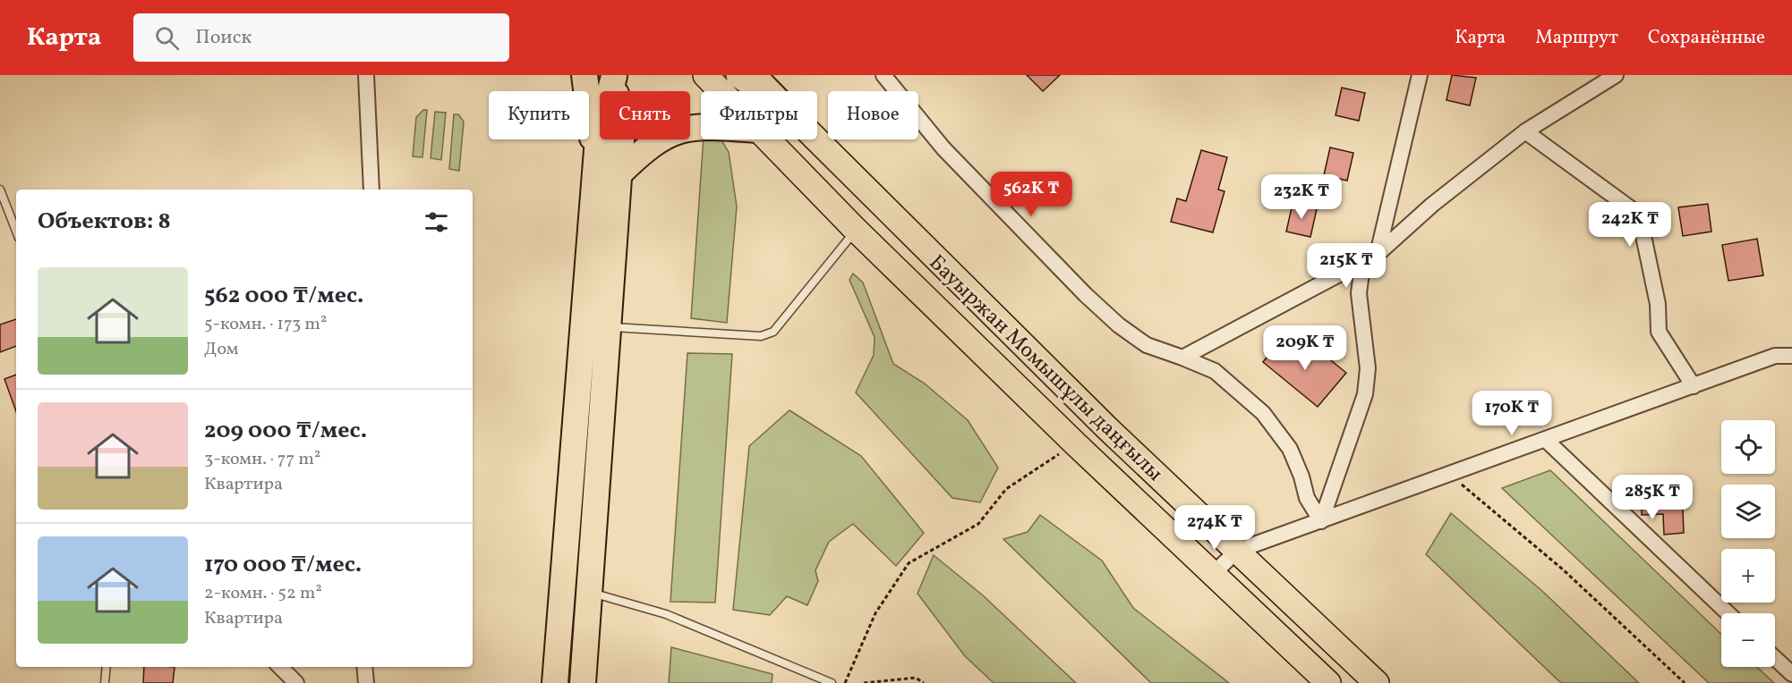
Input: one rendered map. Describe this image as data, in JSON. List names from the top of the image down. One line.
{"streets":{"main road":["Бауыржан Момышұлы даңғылы"]},"page":{"header":"Карта","search":"Поиск","nav":["Карта","Маршрут","Сохранённые"],"chip":["Купить","Снять","Фильтры","Новое"],"price":["562K ₸","232K ₸","242K ₸","215K ₸","209K ₸","170K ₸","285K ₸","274K ₸"],"heading":"Объектов: 8","list":[{"name":"562 000 ₸/мес.","note":"5-комн. · 173 m² · Дом"},{"name":"209 000 ₸/мес.","note":"3-комн. · 77 m² · Квартира"},{"name":"170 000 ₸/мес.","note":"2-комн. · 52 m² · Квартира"}],"map_buttons":["+","−"]}}
